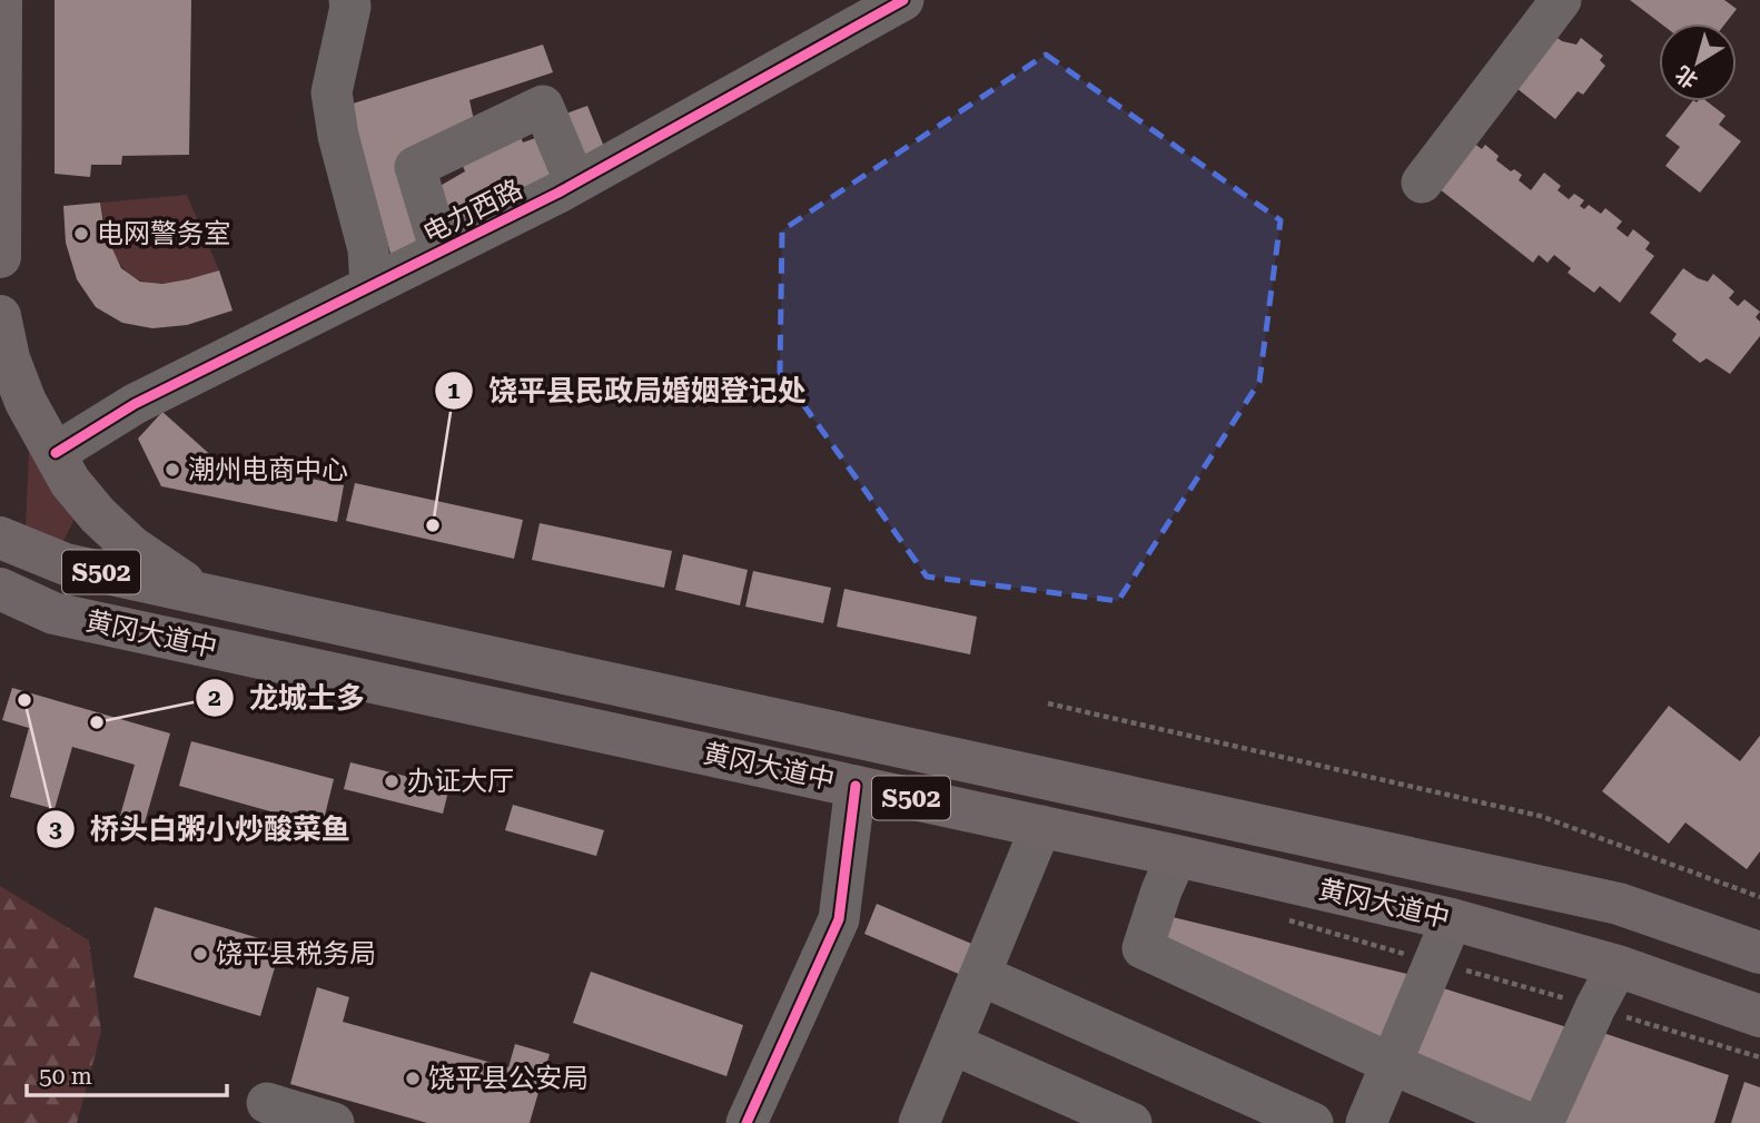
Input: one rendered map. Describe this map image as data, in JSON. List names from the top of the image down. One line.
{"streets":{"main road":["S502","黄冈大道中"],"street":["电力西路"]},"places":["电网警务室","潮州电商中心","饶平县民政局婚姻登记处","桥头白粥小炒酸菜鱼","龙城士多","办证大厅","饶平县税务局","饶平县公安局"],"scale_bar":"50 m","north":"bottom left"}
